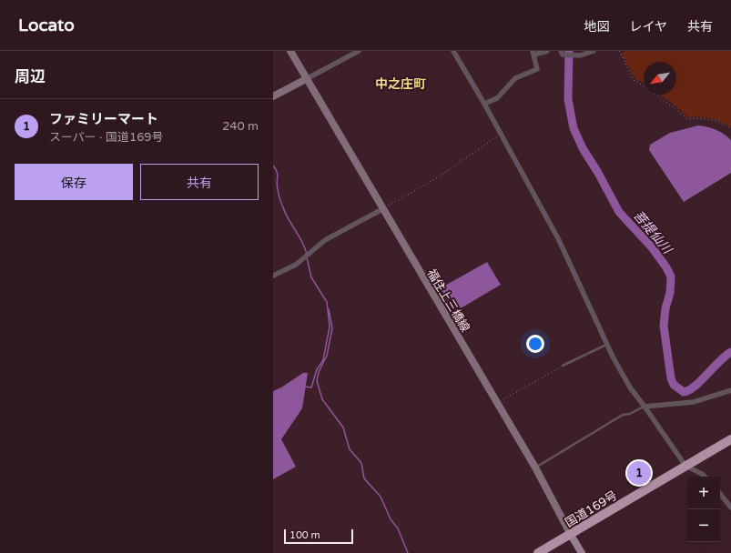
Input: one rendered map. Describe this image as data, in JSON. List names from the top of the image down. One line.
{"streets":{"highway":["国道169号"],"main road":["福住上三橋線"]},"crossings":[["福住上三橋線","国道169号"]],"districts":["中之庄町"],"water":["菩提仙川"],"scale_bar":"100 m","north":"bottom left","page":{"header":"Locato","nav":["地図","レイヤ","共有"],"heading":"周辺","list":[{"mark":"1","name":"ファミリーマート","note":"スーパー · 国道169号","value":"240 m"}],"buttons":["保存","共有"],"pins":"1","map_buttons":["+","−"],"scale":"100 m"}}
